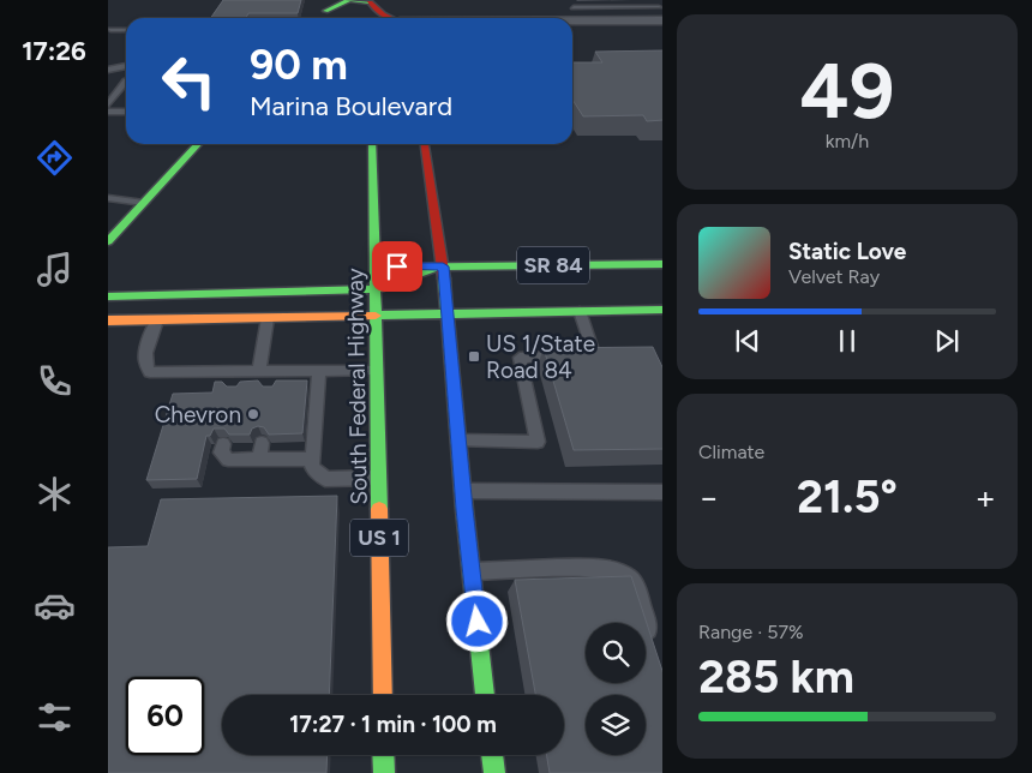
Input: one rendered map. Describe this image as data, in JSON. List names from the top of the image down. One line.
{"streets":{"main road":["SR 84","South Federal Highway","US 1"]},"crossings":[["SR 84","South Federal Highway"]],"places":{"transit":["US 1/State Road 84"],"other":["Chevron"]},"page":{"tabs":"17:26","tile":[["49","km/h"],"Climate",["Range · 57%","285 km"]],"turn":["90 m","Marina Boulevard"],"song":["Static Love","Velvet Ray"],"heat":["−","21.5°","+"],"limit":"60","trip":"17:27 · 1 min · 100 m"}}
